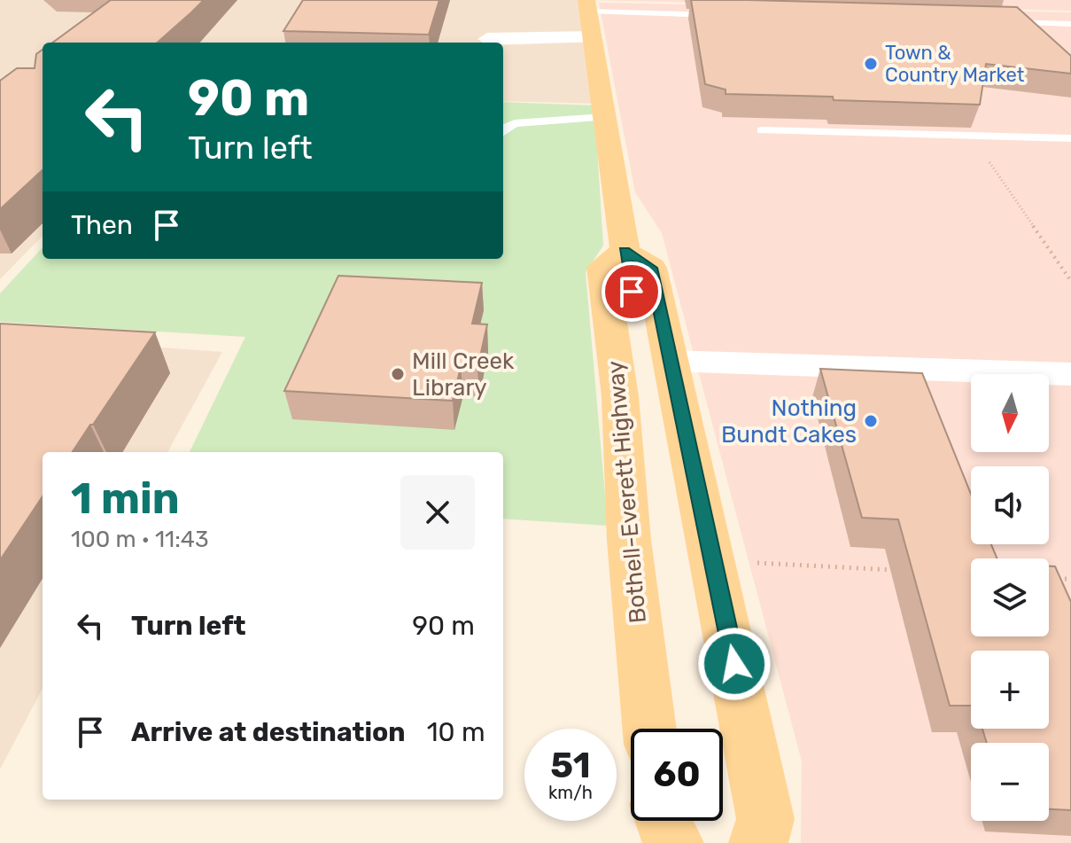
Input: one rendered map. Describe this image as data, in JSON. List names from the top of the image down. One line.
{"streets":{"main road":["Bothell-Everett Highway"]},"places":["Town & Country Market","Mill Creek Library","Nothing Bundt Cakes"],"north":"bottom","page":{"turn":["90 m","Turn left"],"then":"Then","map_buttons":["+","−"],"heading":["1 min","100 m · 11:43"],"list":[{"name":"Turn left","value":"90 m"},{"name":"Arrive at destination","value":"10 m"}],"speed":"51 km/h","limit":"60"}}
